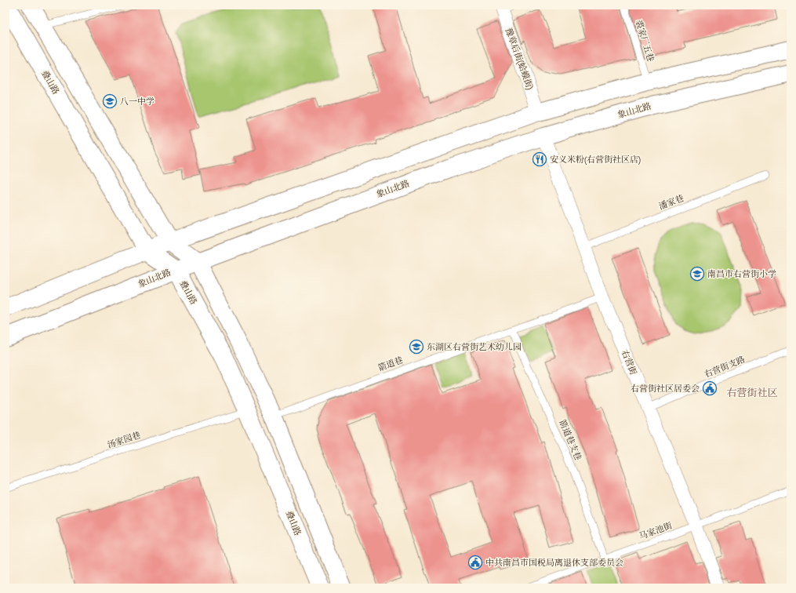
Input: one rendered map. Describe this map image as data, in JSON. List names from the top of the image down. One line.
{"streets":{"main road":["叠山路","象山北路"],"street":["豫章后街(蛤蟆街)","右营街"],"lane":["裘家厂五巷","潘家巷","箭道巷","右营街支路","汤家园巷","箭道巷支巷","马家池街"]},"crossings":[["叠山路","象山北路"],["叠山路","汤家园巷"],["象山北路","右营街"],["潘家巷","右营街"],["右营街","箭道巷"],["右营街","右营街支路"],["右营街","马家池街"],["箭道巷","箭道巷支巷"],["箭道巷支巷","马家池街"]],"districts":["右营街社区"],"places":{"school or university":["八一中学","南昌市右营街小学","东湖区右营街艺术幼儿园"],"restaurant":["安义米粉(右营街社区店)"],"public building":["右营街社区居委会","中共南昌市国税局离退休支部委员会"]}}
